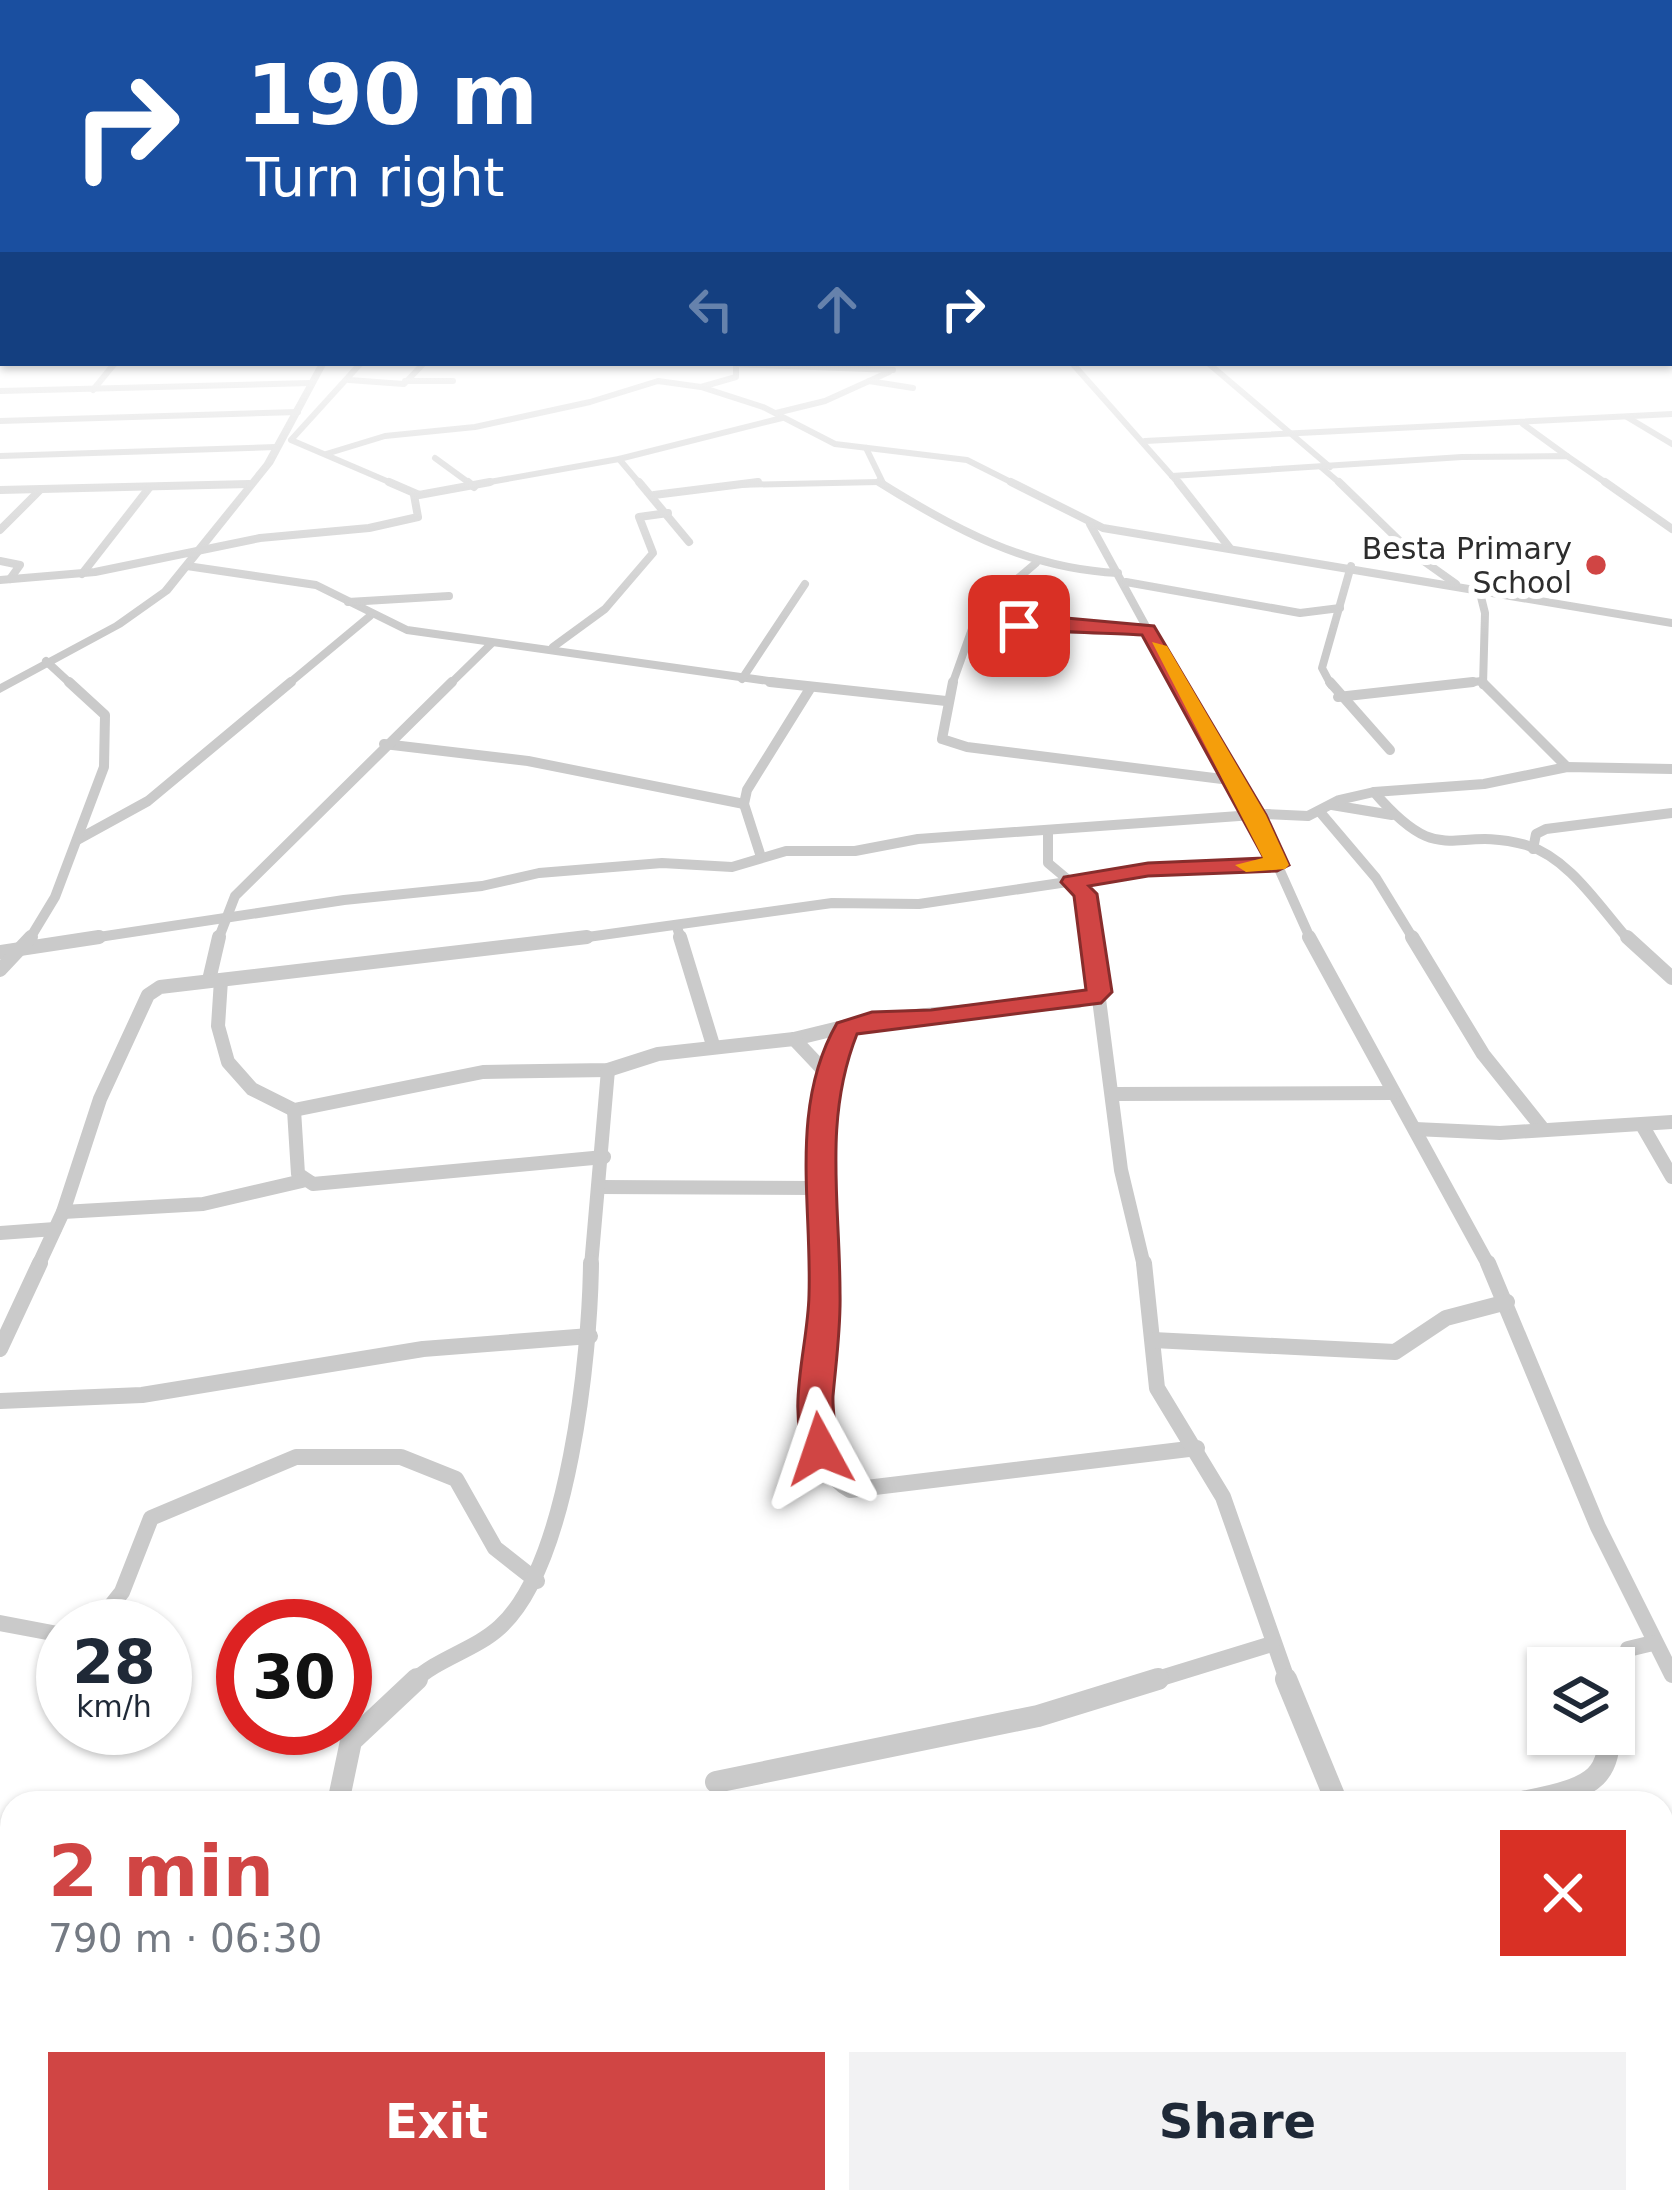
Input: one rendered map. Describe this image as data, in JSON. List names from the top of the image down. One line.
{"places":["Besta Primary School"],"page":{"turn":["190 m","Turn right"],"speed":"28 km/h","limit":"30","heading":["2 min","790 m · 06:30"],"buttons":["Exit","Share"]}}
